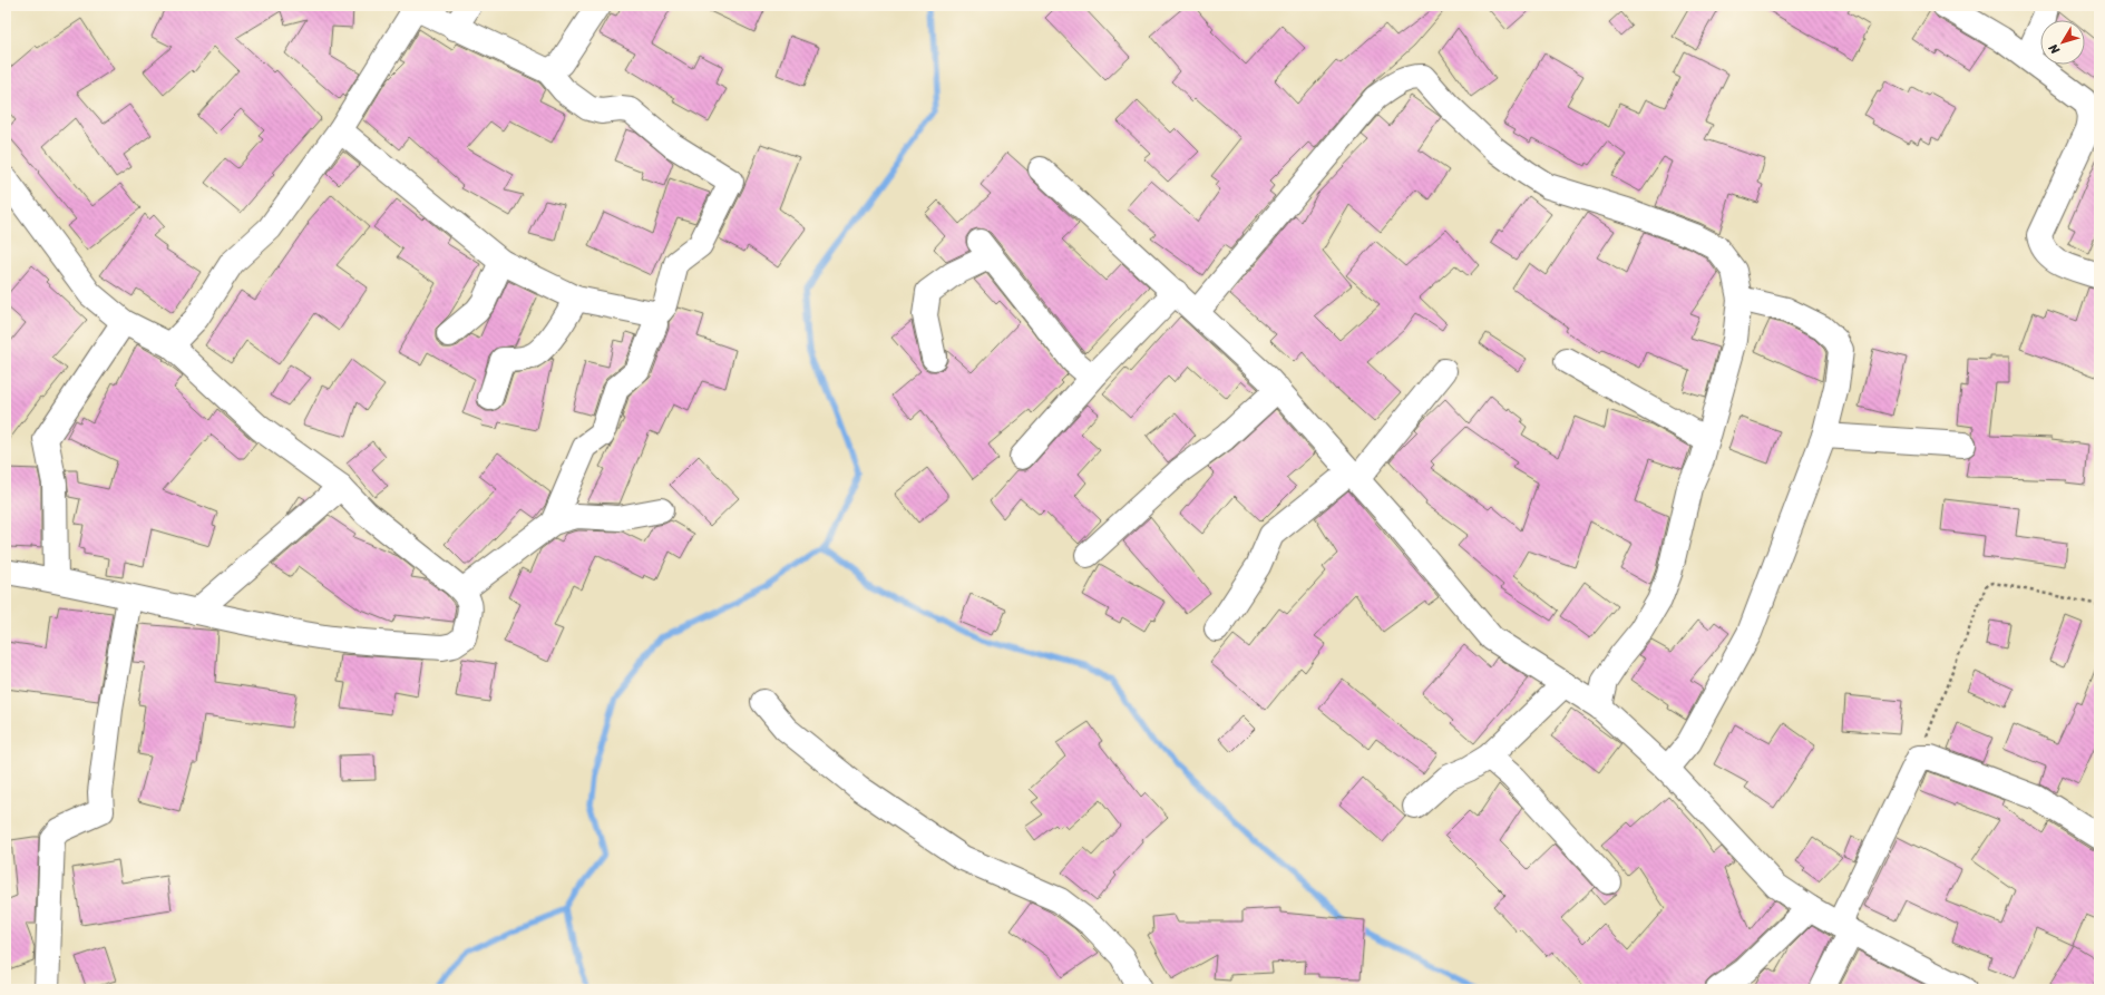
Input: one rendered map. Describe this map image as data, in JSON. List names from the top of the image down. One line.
{"north":"bottom left"}
